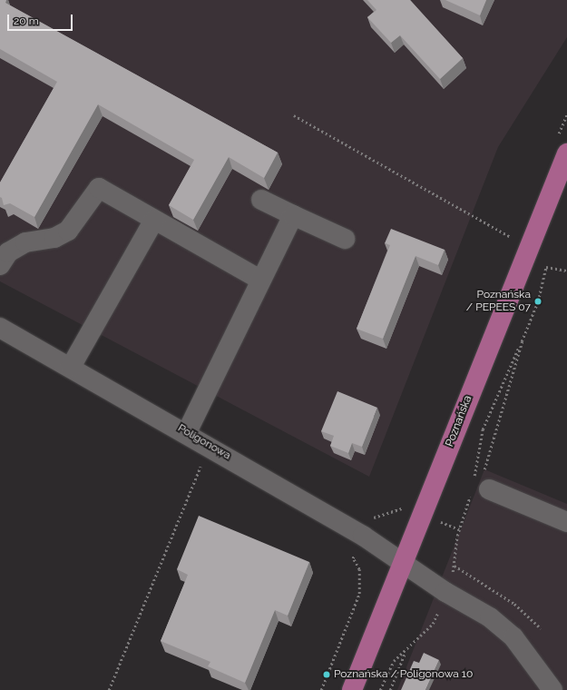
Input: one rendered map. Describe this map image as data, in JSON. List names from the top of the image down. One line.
{"streets":{"main road":["Poznańska"],"street":["Poligonowa"]},"crossings":[["Poznańska","Poligonowa"]],"places":["Poznańska / PEPEES 07","Poznańska / Poligonowa 10"],"scale_bar":"20 m"}
